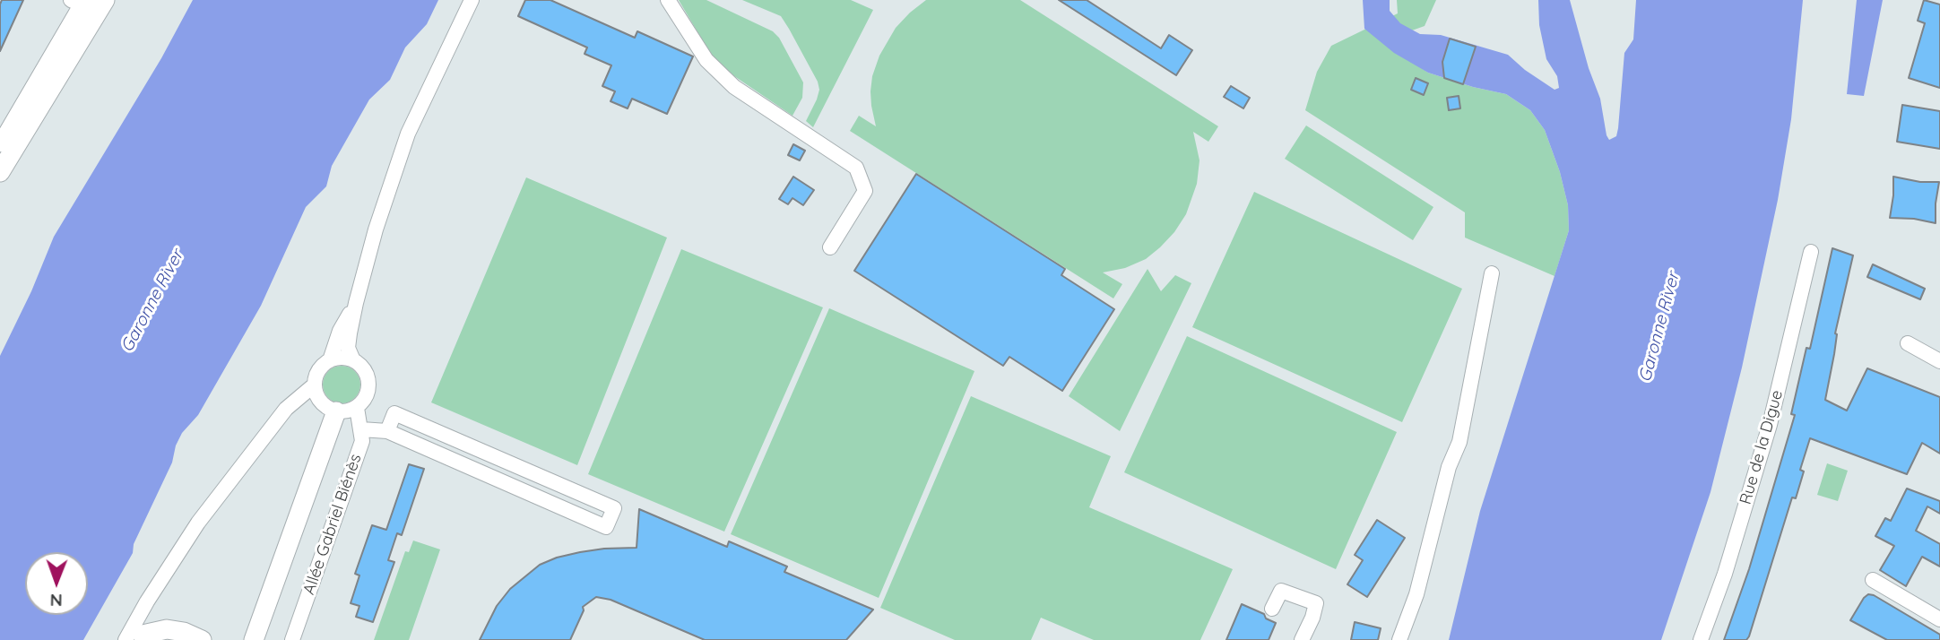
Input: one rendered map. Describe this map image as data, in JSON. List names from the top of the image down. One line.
{"streets":{"street":["Rue de la Digue","Allée Gabriel Biénès"]},"water":["Garonne River"],"north":"bottom"}
